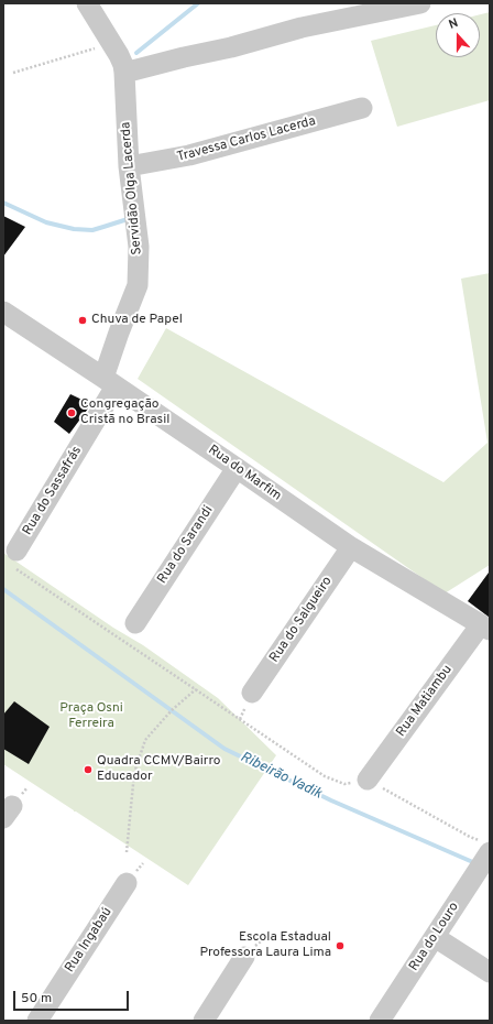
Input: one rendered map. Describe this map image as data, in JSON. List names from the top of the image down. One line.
{"streets":{"street":["Travessa Carlos Lacerda","Servidão Olga Lacerda","Rua do Marfim","Rua do Sassafrás","Rua do Sarandi","Rua do Salgueiro","Rua Matiambu","Rua do Louro","Rua Ingabaú"]},"crossings":[["Travessa Carlos Lacerda","Servidão Olga Lacerda"],["Servidão Olga Lacerda","Rua do Marfim"],["Servidão Olga Lacerda","Rua do Sassafrás"],["Rua do Marfim","Rua do Sassafrás"],["Rua do Marfim","Rua do Sarandi"],["Rua do Marfim","Rua do Salgueiro"],["Rua do Marfim","Rua Matiambu"]],"water":["Ribeirão Vadik"],"parks":["Praça Osni Ferreira"],"places":["Chuva de Papel","Congregação Cristã no Brasil","Quadra CCMV/Bairro Educador","Escola Estadual Professora Laura Lima"],"scale_bar":"50 m","north":"top"}
